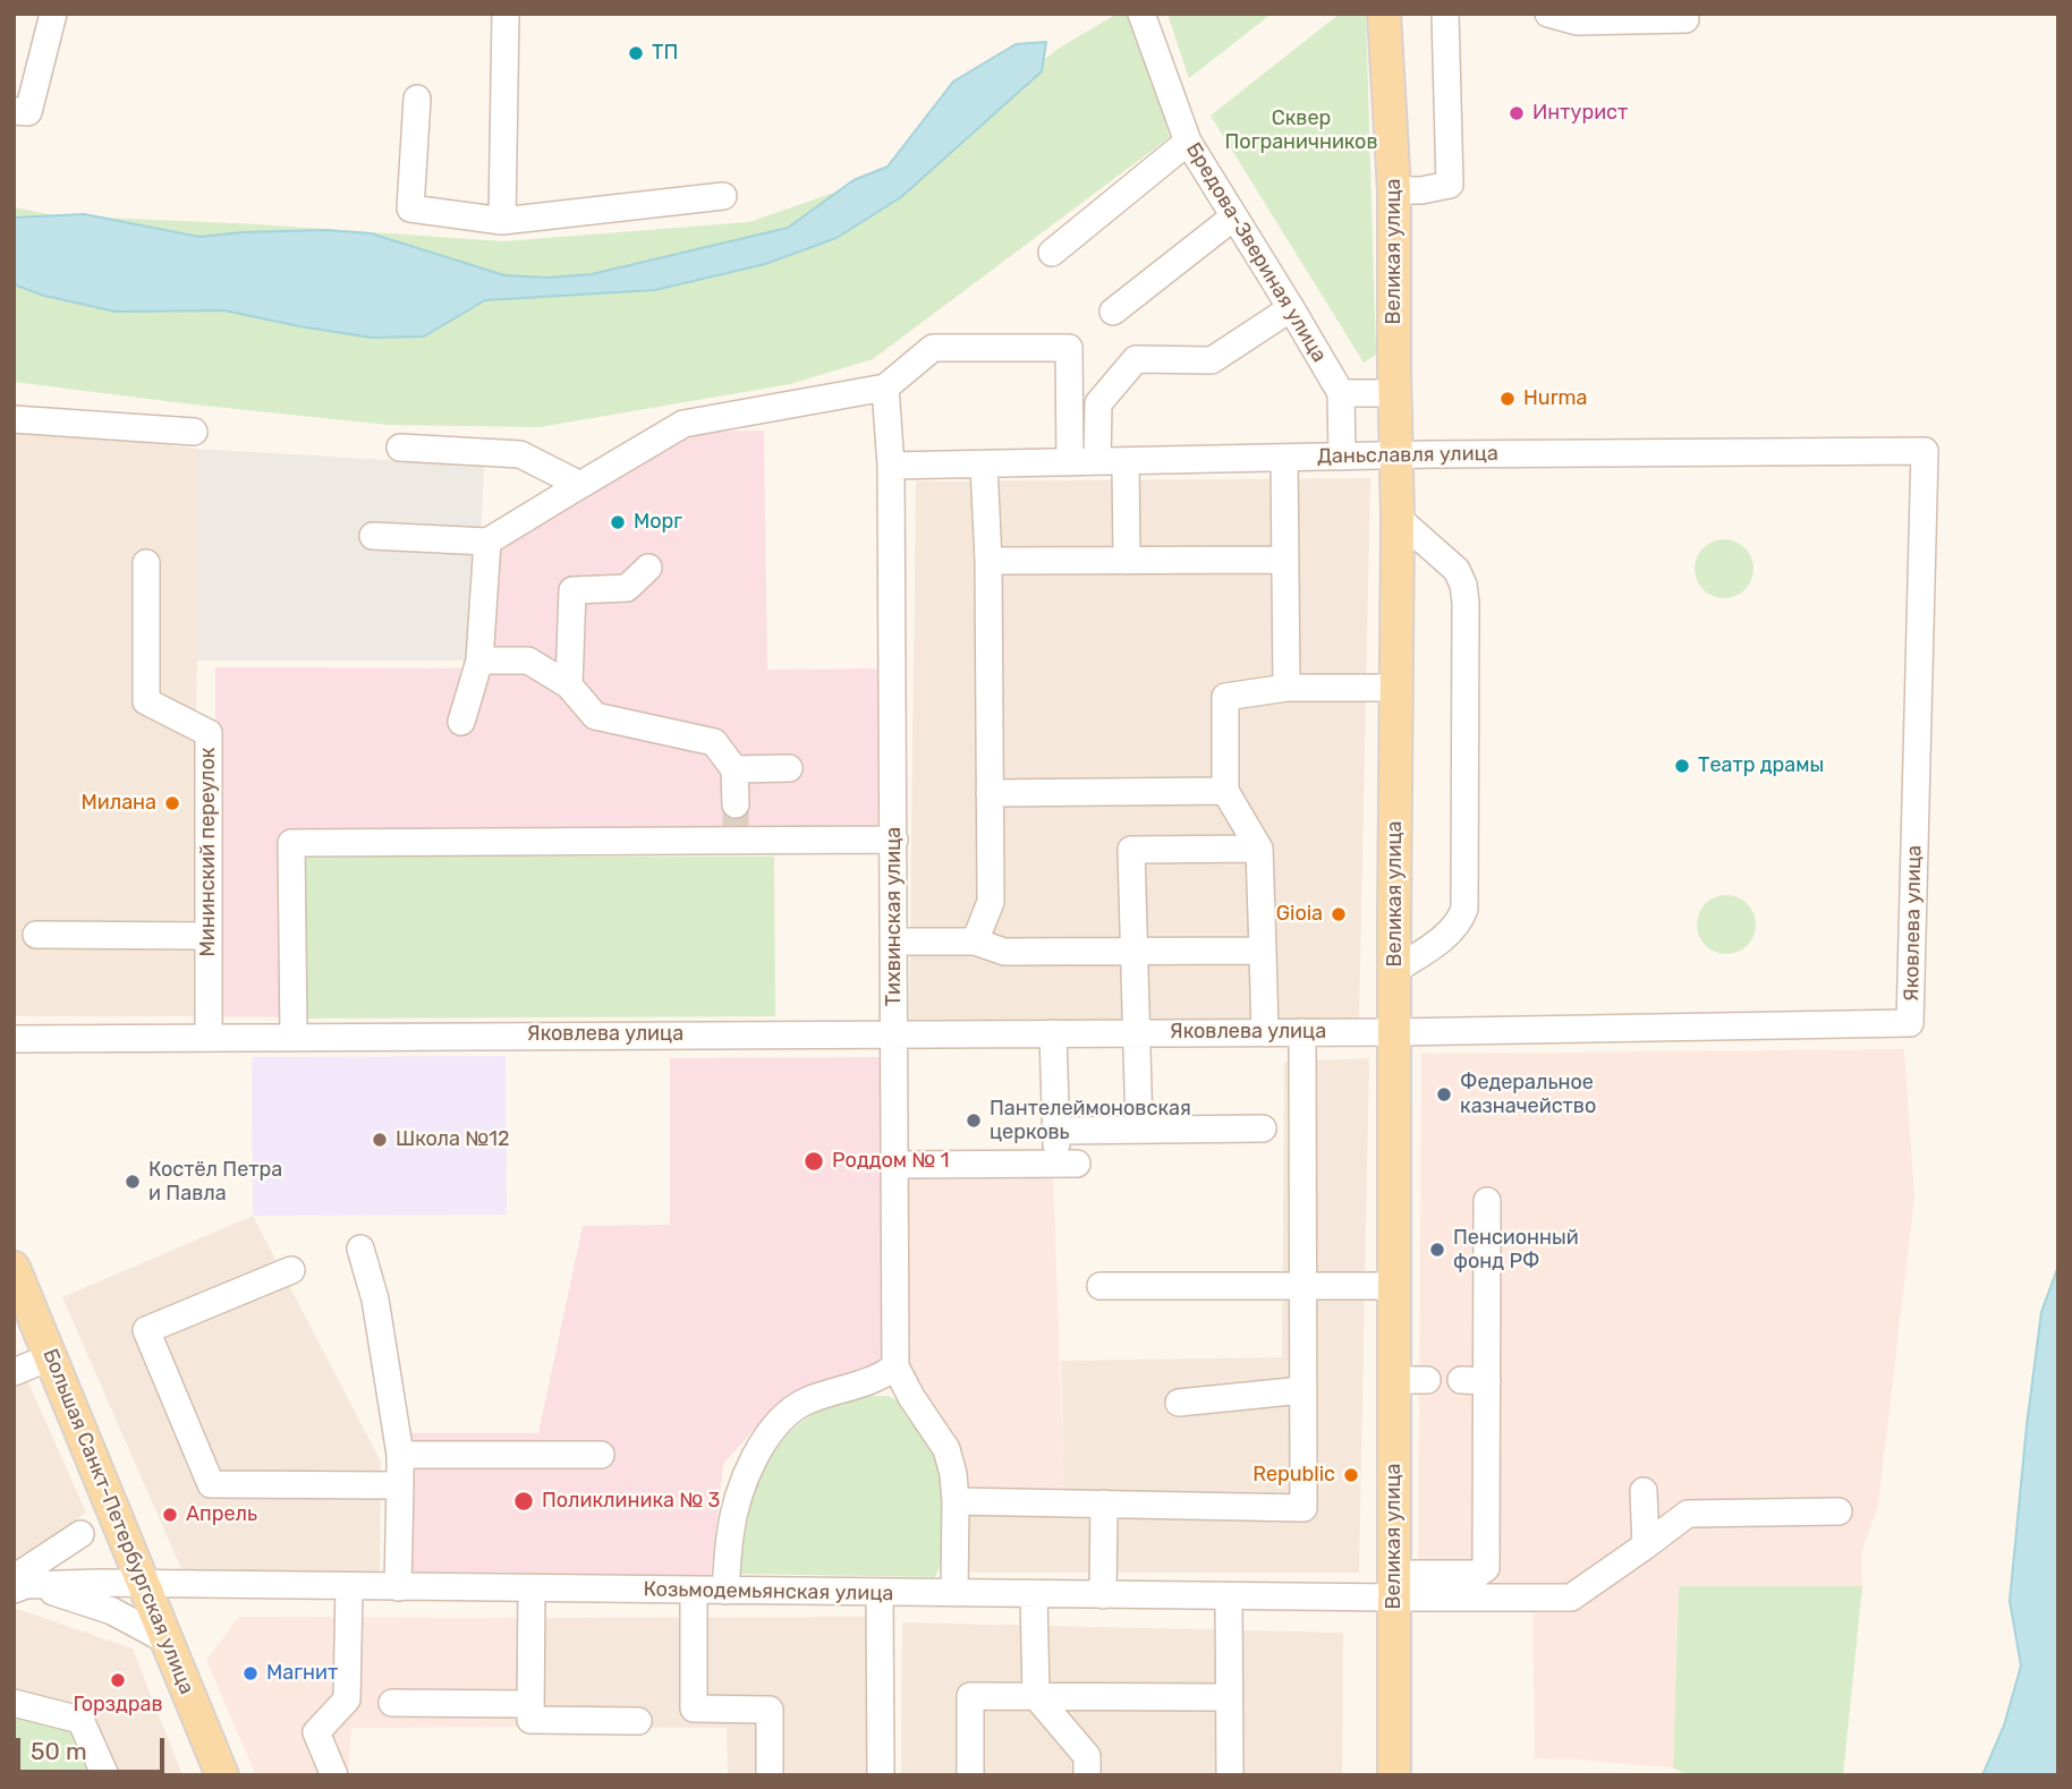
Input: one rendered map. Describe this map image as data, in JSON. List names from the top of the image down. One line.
{"streets":{"main road":["Великая улица","Большая Санкт-Петербургская улица"],"street":["Бредова-Звериная улица","Даньславля улица","Мининский переулок","Тихвинская улица","Яковлева улица","Козьмодемьянская улица"]},"crossings":[["Великая улица","Даньславля улица"],["Великая улица","Яковлева улица"],["Великая улица","Козьмодемьянская улица"],["Даньславля улица","Тихвинская улица"],["Даньславля улица","Яковлева улица"],["Мининский переулок","Яковлева улица"],["Тихвинская улица","Яковлева улица"],["Тихвинская улица","Козьмодемьянская улица"],["Большая Санкт-Петербургская улица","Козьмодемьянская улица"]],"parks":["Сквер Пограничников"],"places":["ТП","Интурист","Hurma","Морг","Театр драмы","Милана","Gioia","Федеральное казначейство","Пантелеймоновская церковь","Школа №12","Роддом № 1","Костёл Петра и Павла","Пенсионный фонд РФ","Republic","Поликлиника № 3","Апрель","Магнит","Горздрав"],"scale_bar":"50 m"}
